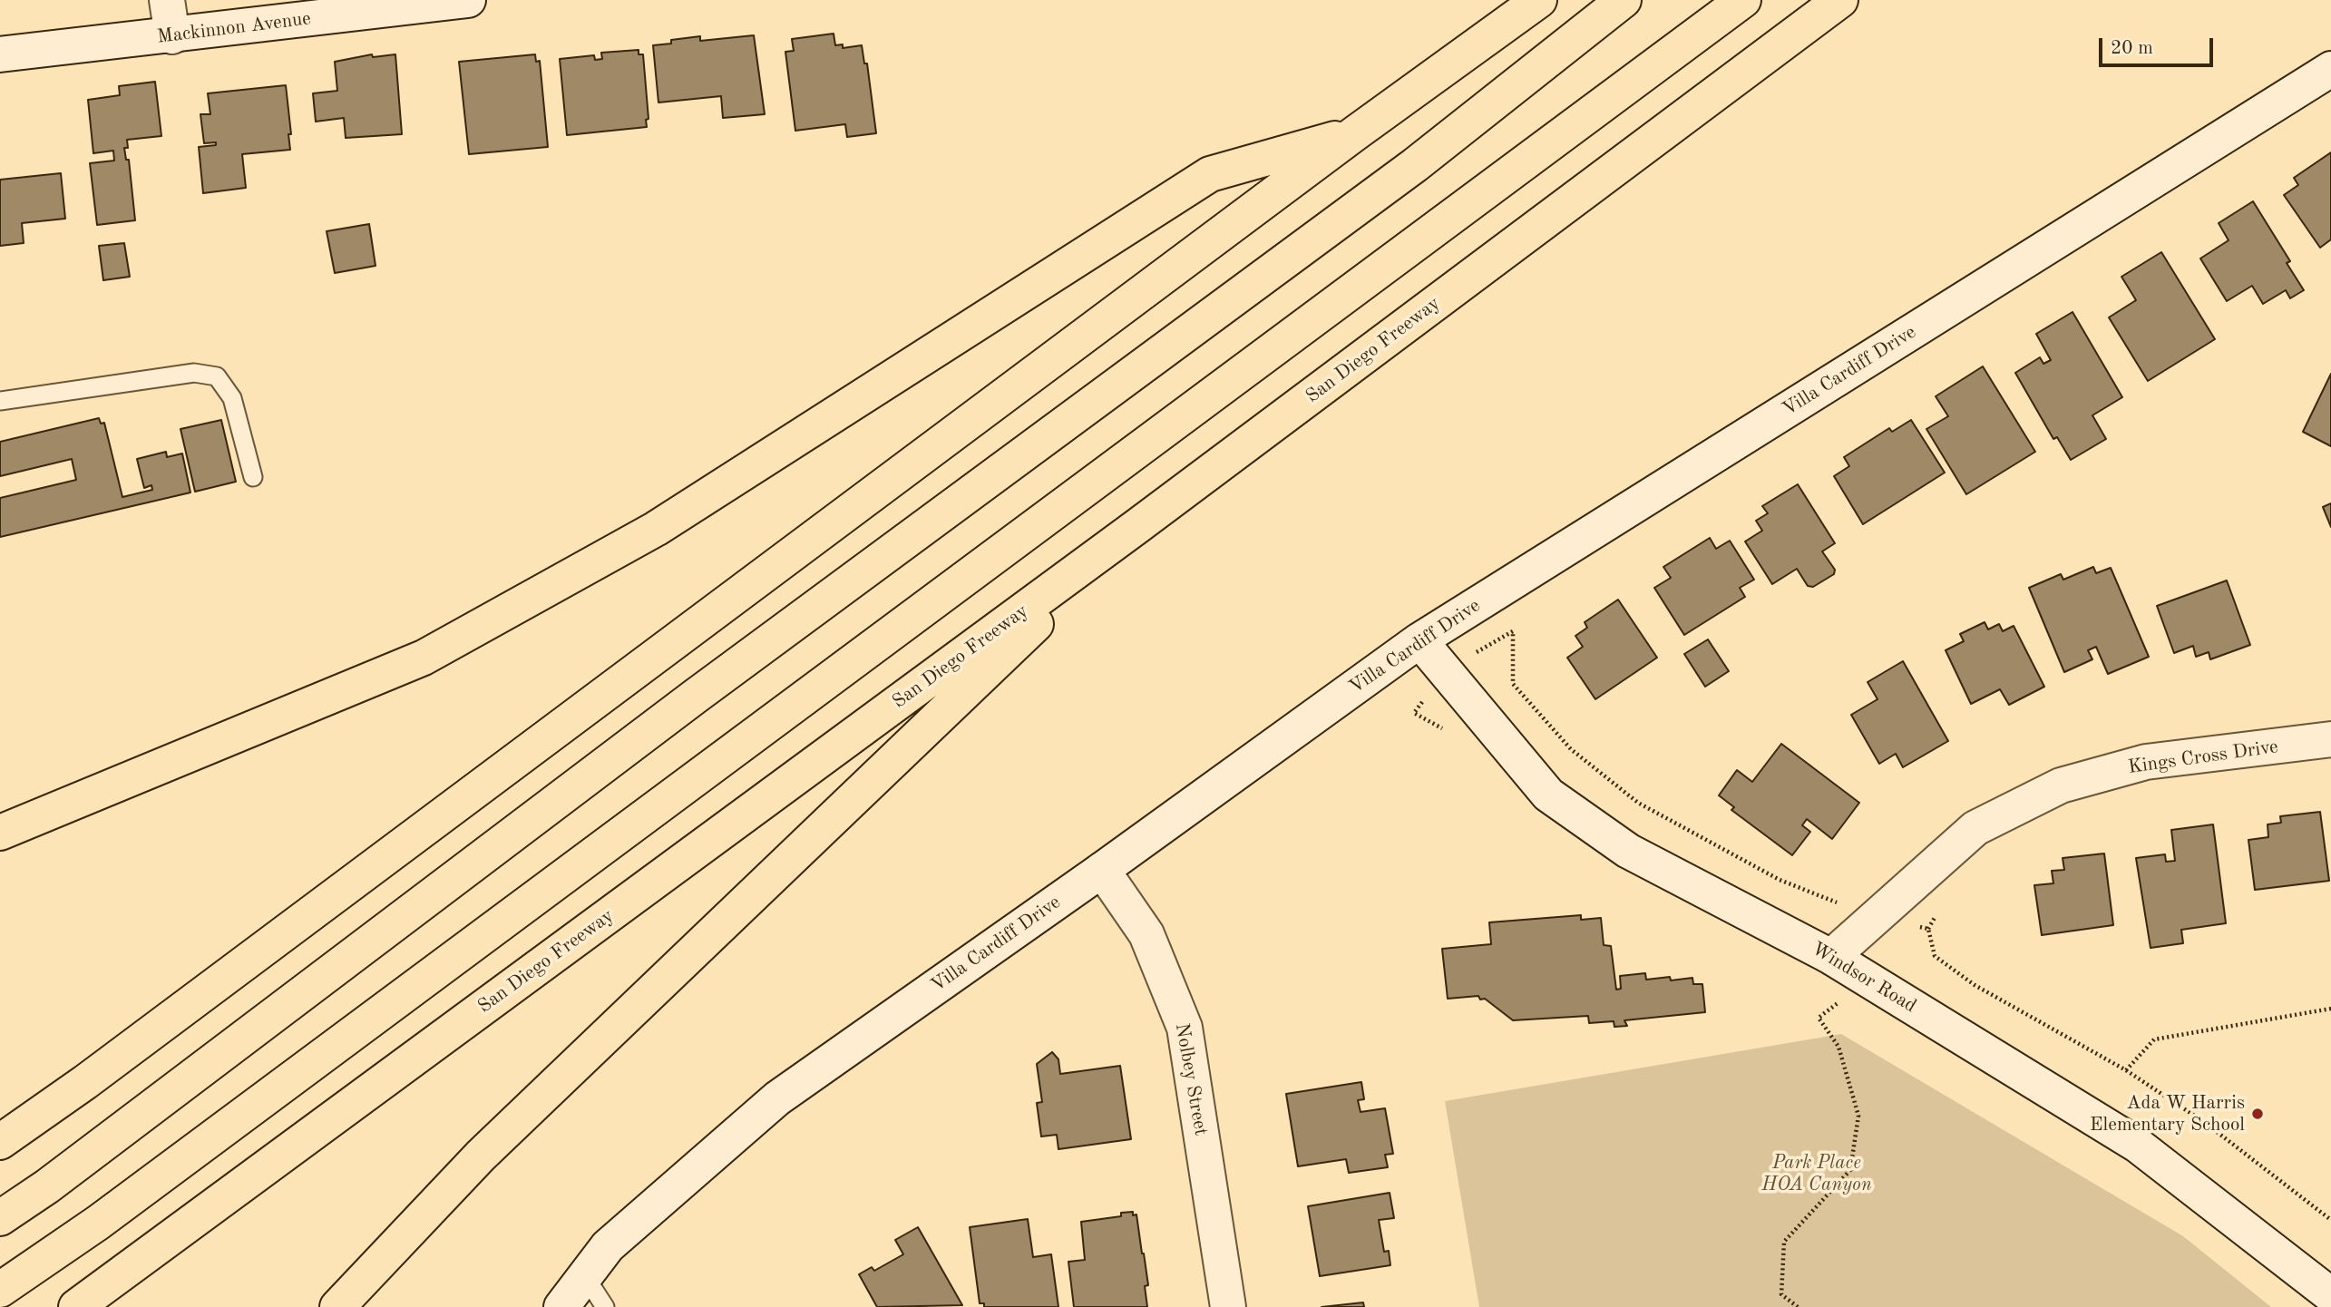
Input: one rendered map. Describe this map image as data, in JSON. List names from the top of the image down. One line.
{"streets":{"highway":["San Diego Freeway"],"street":["Mackinnon Avenue","Villa Cardiff Drive","Kings Cross Drive","Windsor Road","Nolbey Street"]},"crossings":[["Villa Cardiff Drive","Windsor Road"],["Villa Cardiff Drive","Nolbey Street"],["Kings Cross Drive","Windsor Road"]],"parks":["Park Place HOA Canyon"],"places":["Ada W Harris Elementary School"],"scale_bar":"20 m"}
